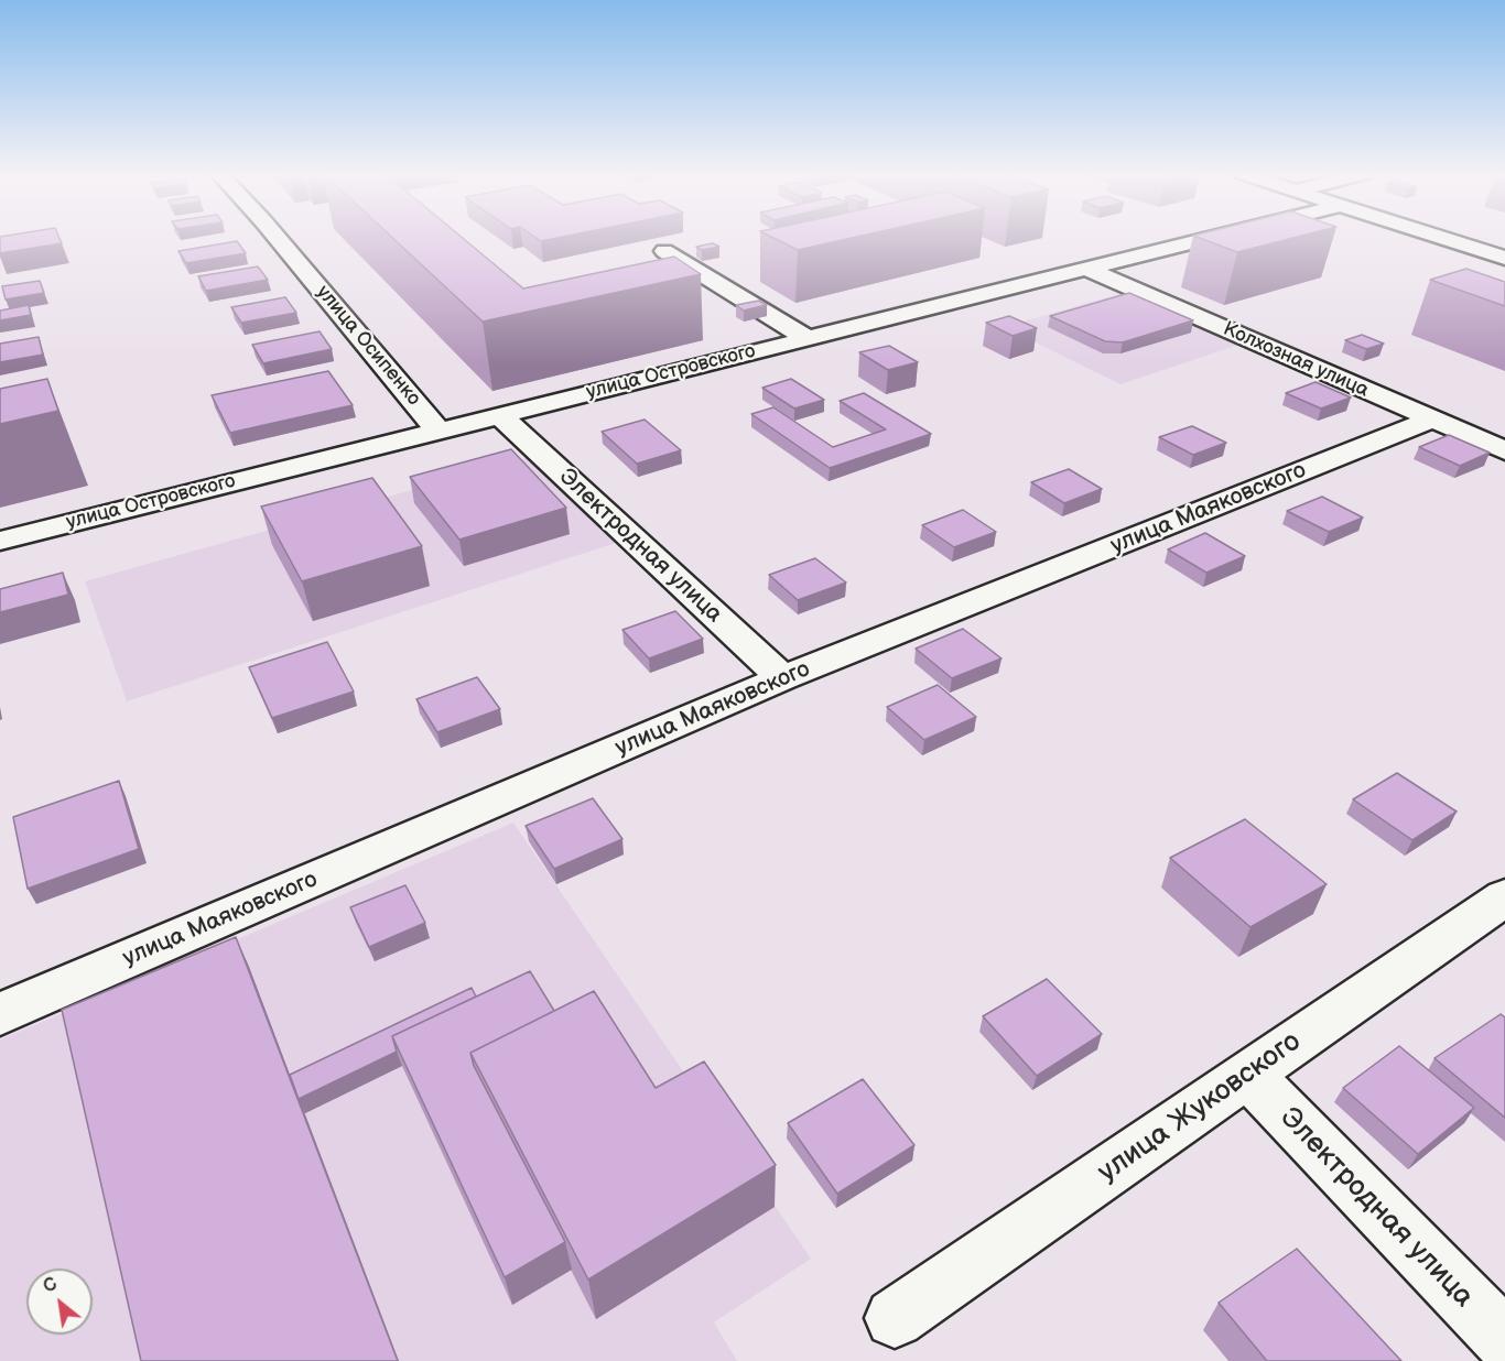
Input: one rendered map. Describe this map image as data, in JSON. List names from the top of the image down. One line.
{"streets":{"street":["улица Осипенко","Колхозная улица","улица Островского","улица Маяковского","Электродная улица","улица Жуковского"]},"crossings":[["улица Осипенко","улица Островского"],["Колхозная улица","улица Островского"],["Колхозная улица","улица Маяковского"],["улица Островского","Электродная улица"],["улица Маяковского","Электродная улица"],["Электродная улица","улица Жуковского"]],"north":"top left"}
